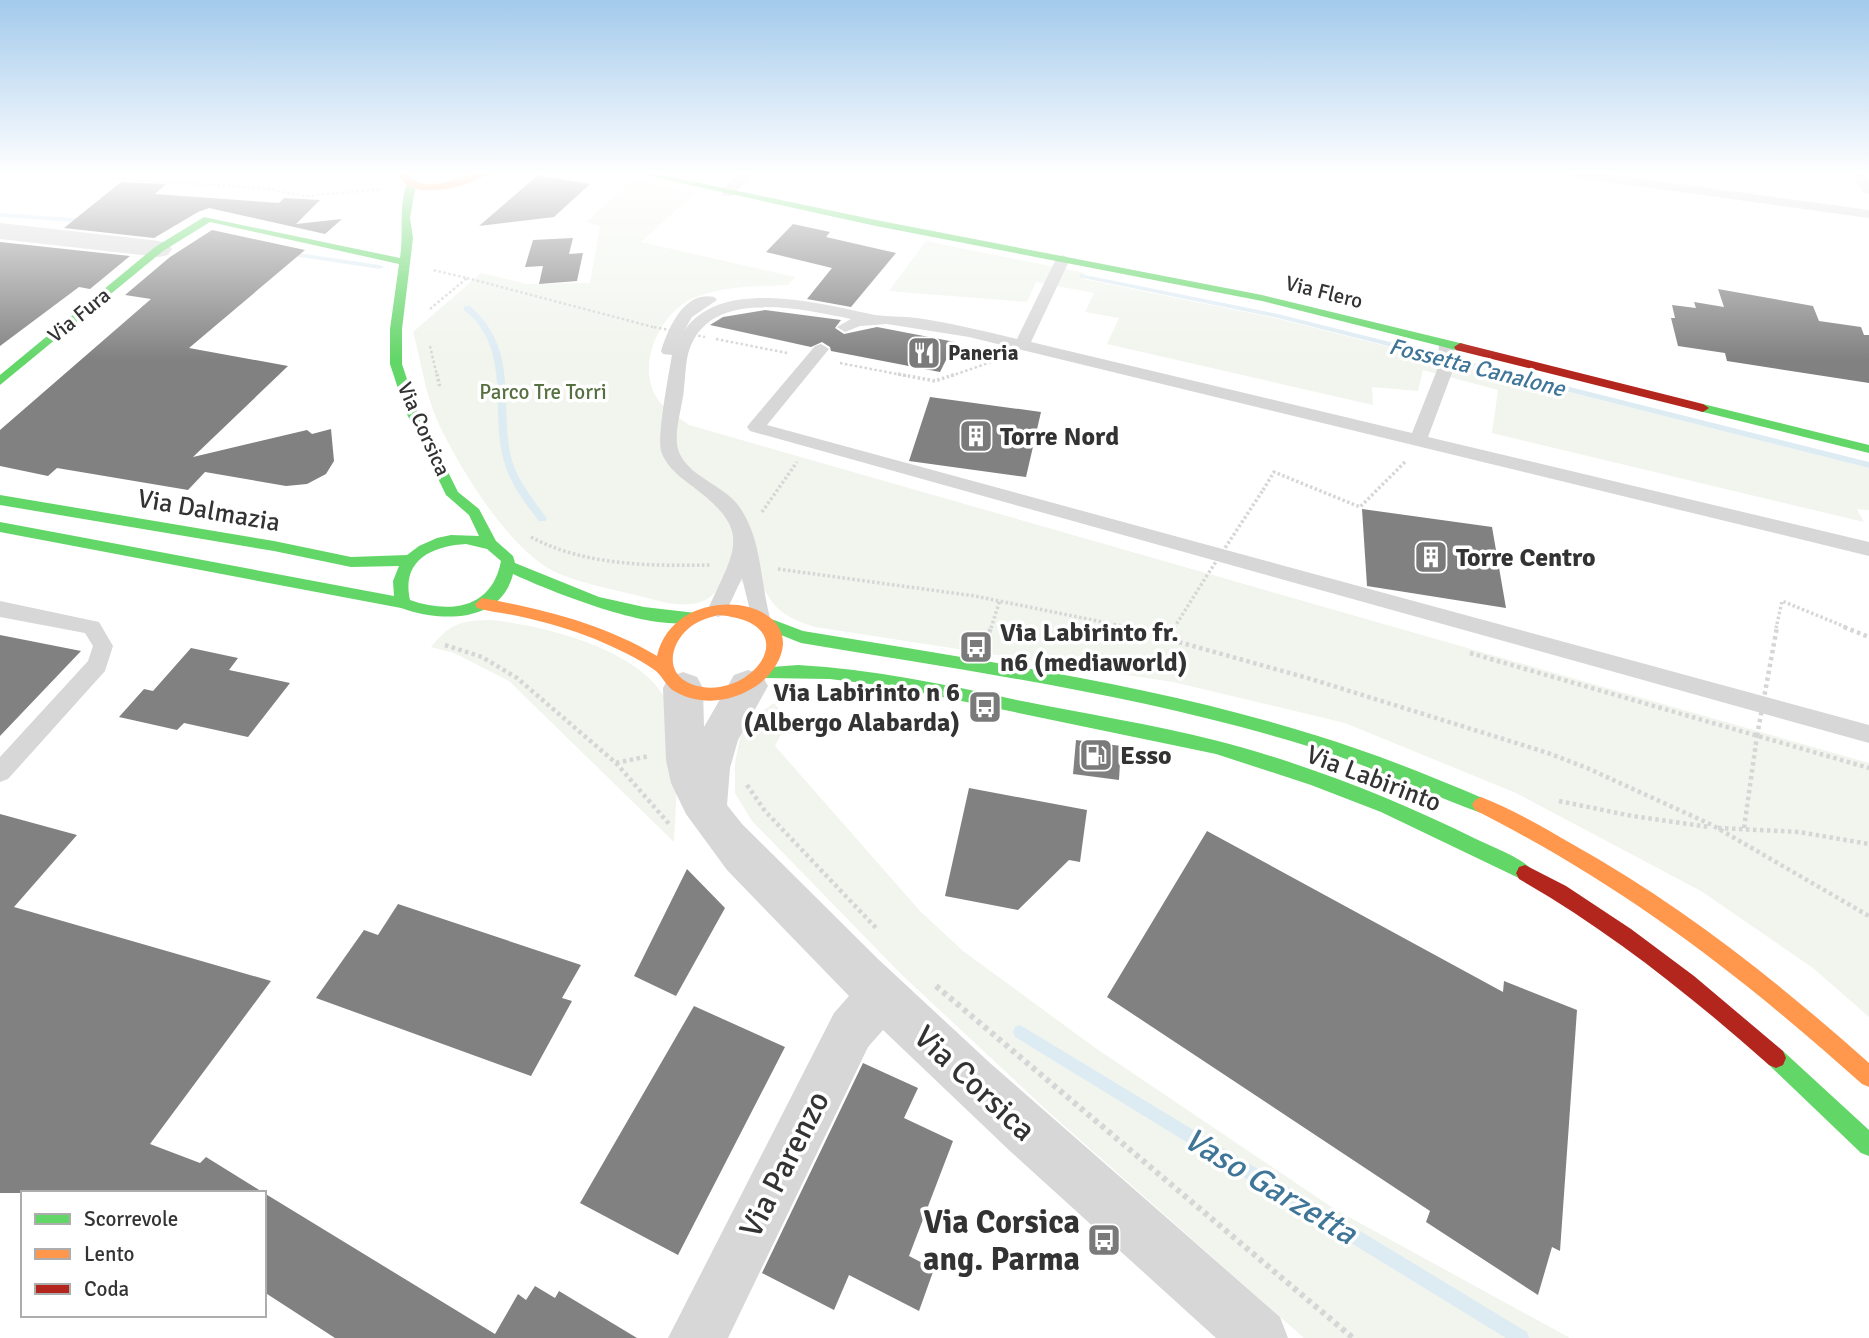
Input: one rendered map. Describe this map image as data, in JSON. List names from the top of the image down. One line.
{"streets":{"main road":["Via Flero","Via Fura","Via Corsica","Via Dalmazia","Via Labirinto"],"street":["Via Parenzo"]},"crossings":[["Via Fura","Via Corsica"],["Via Corsica","Via Dalmazia"],["Via Corsica","Via Labirinto"],["Via Corsica","Via Parenzo"]],"water":["Fossetta Canalone","Vaso Garzetta"],"parks":["Parco Tre Torri"],"places":{"restaurant":["Paneria"],"building":["Torre Nord","Torre Centro"],"bus stop":["Via Labirinto fr. n6 (mediaworld)","Via Labirinto n 6 (Albergo Alabarda)","Via Corsica ang. Parma"],"fuel station":["Esso"]},"legend":["Scorrevole","Lento","Coda"]}
